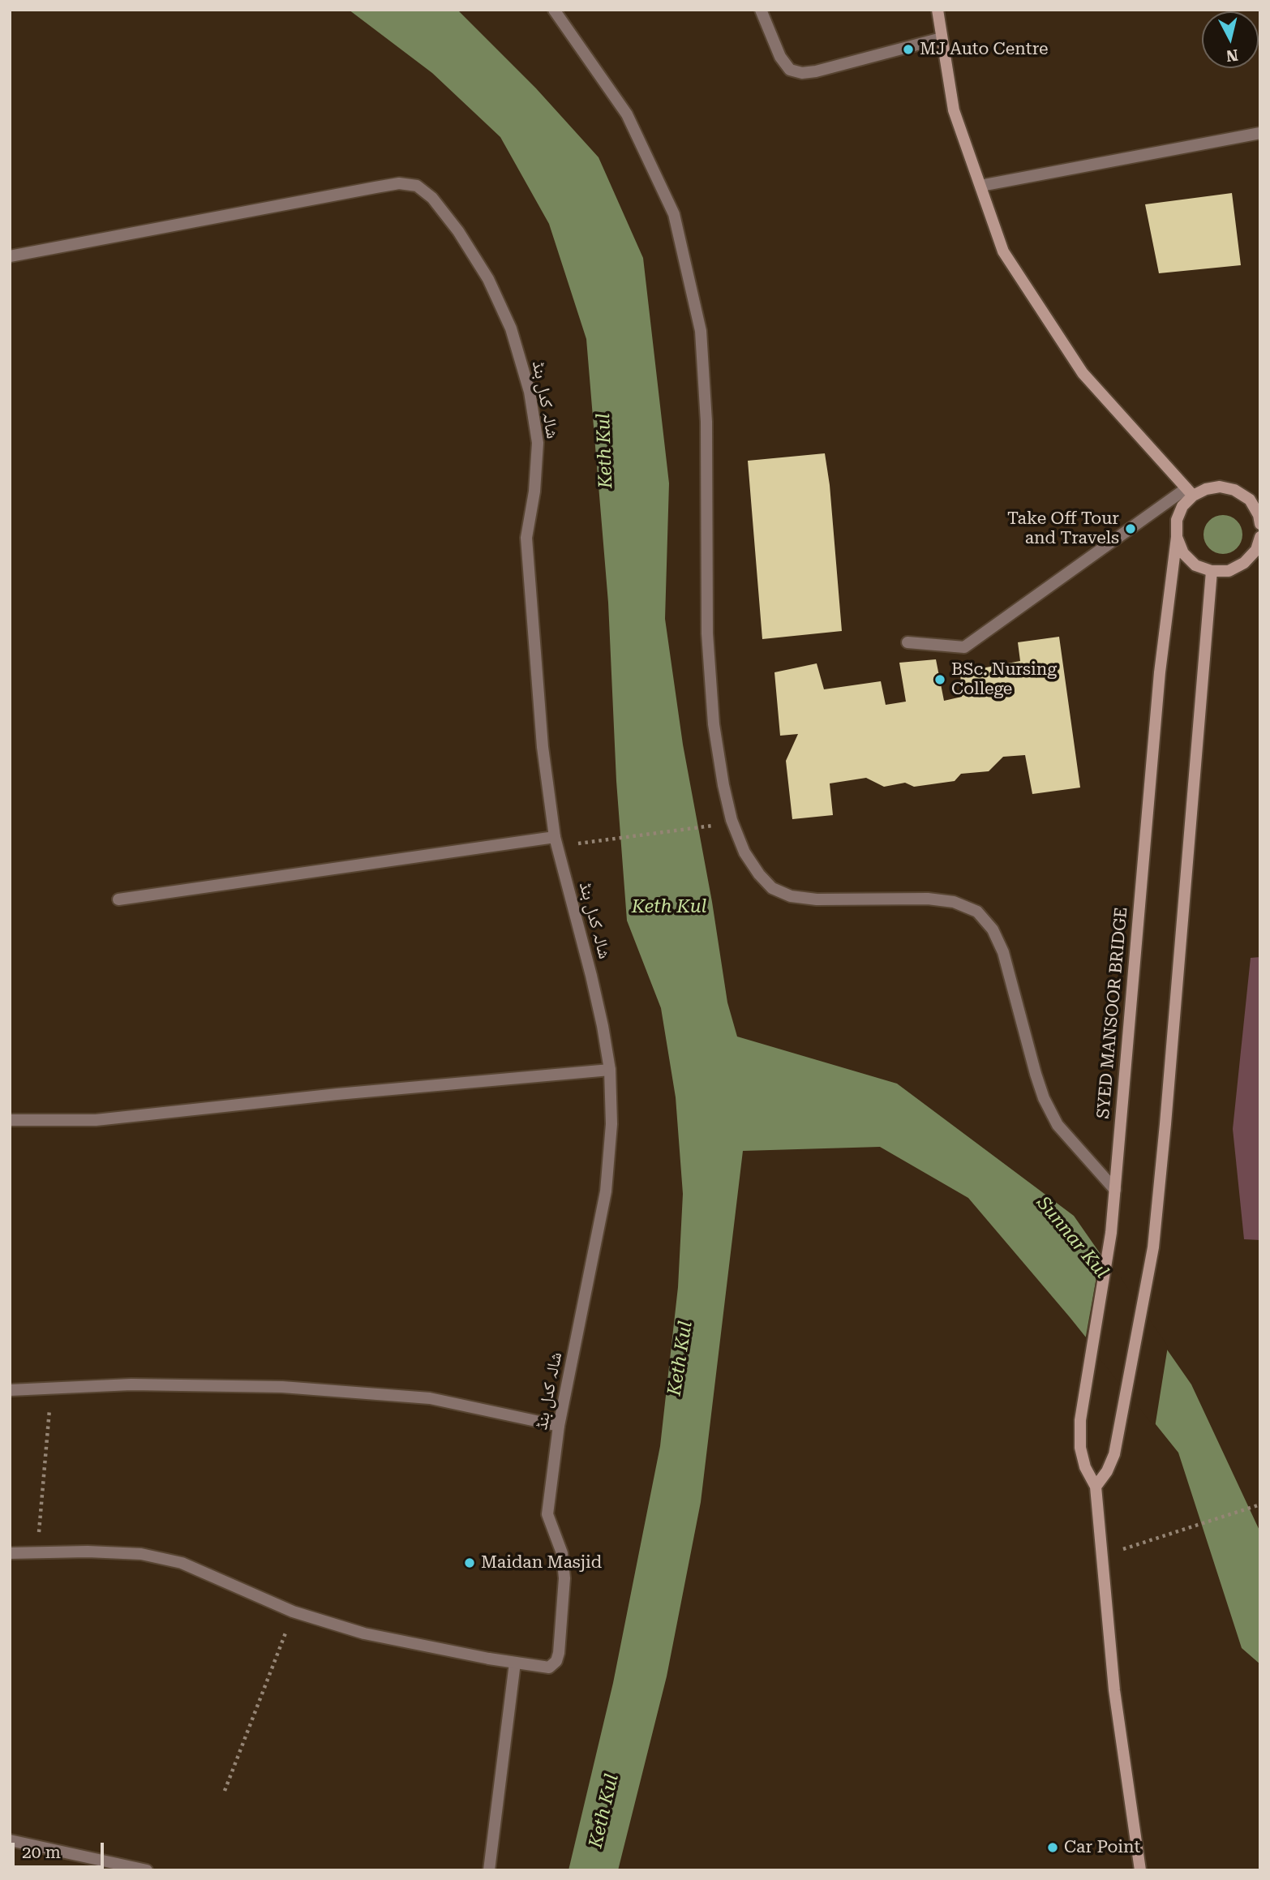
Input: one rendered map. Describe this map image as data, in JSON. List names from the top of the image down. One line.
{"streets":{"main road":["SYED MANSOOR BRIDGE"],"street":["شالہ کدل بنڈ"]},"water":["Keth Kul","Sunnar Kul"],"places":["MJ Auto Centre","Take Off Tour and Travels","BSc. Nursing College","Maidan Masjid","Car Point"],"scale_bar":"20 m","north":"bottom"}
